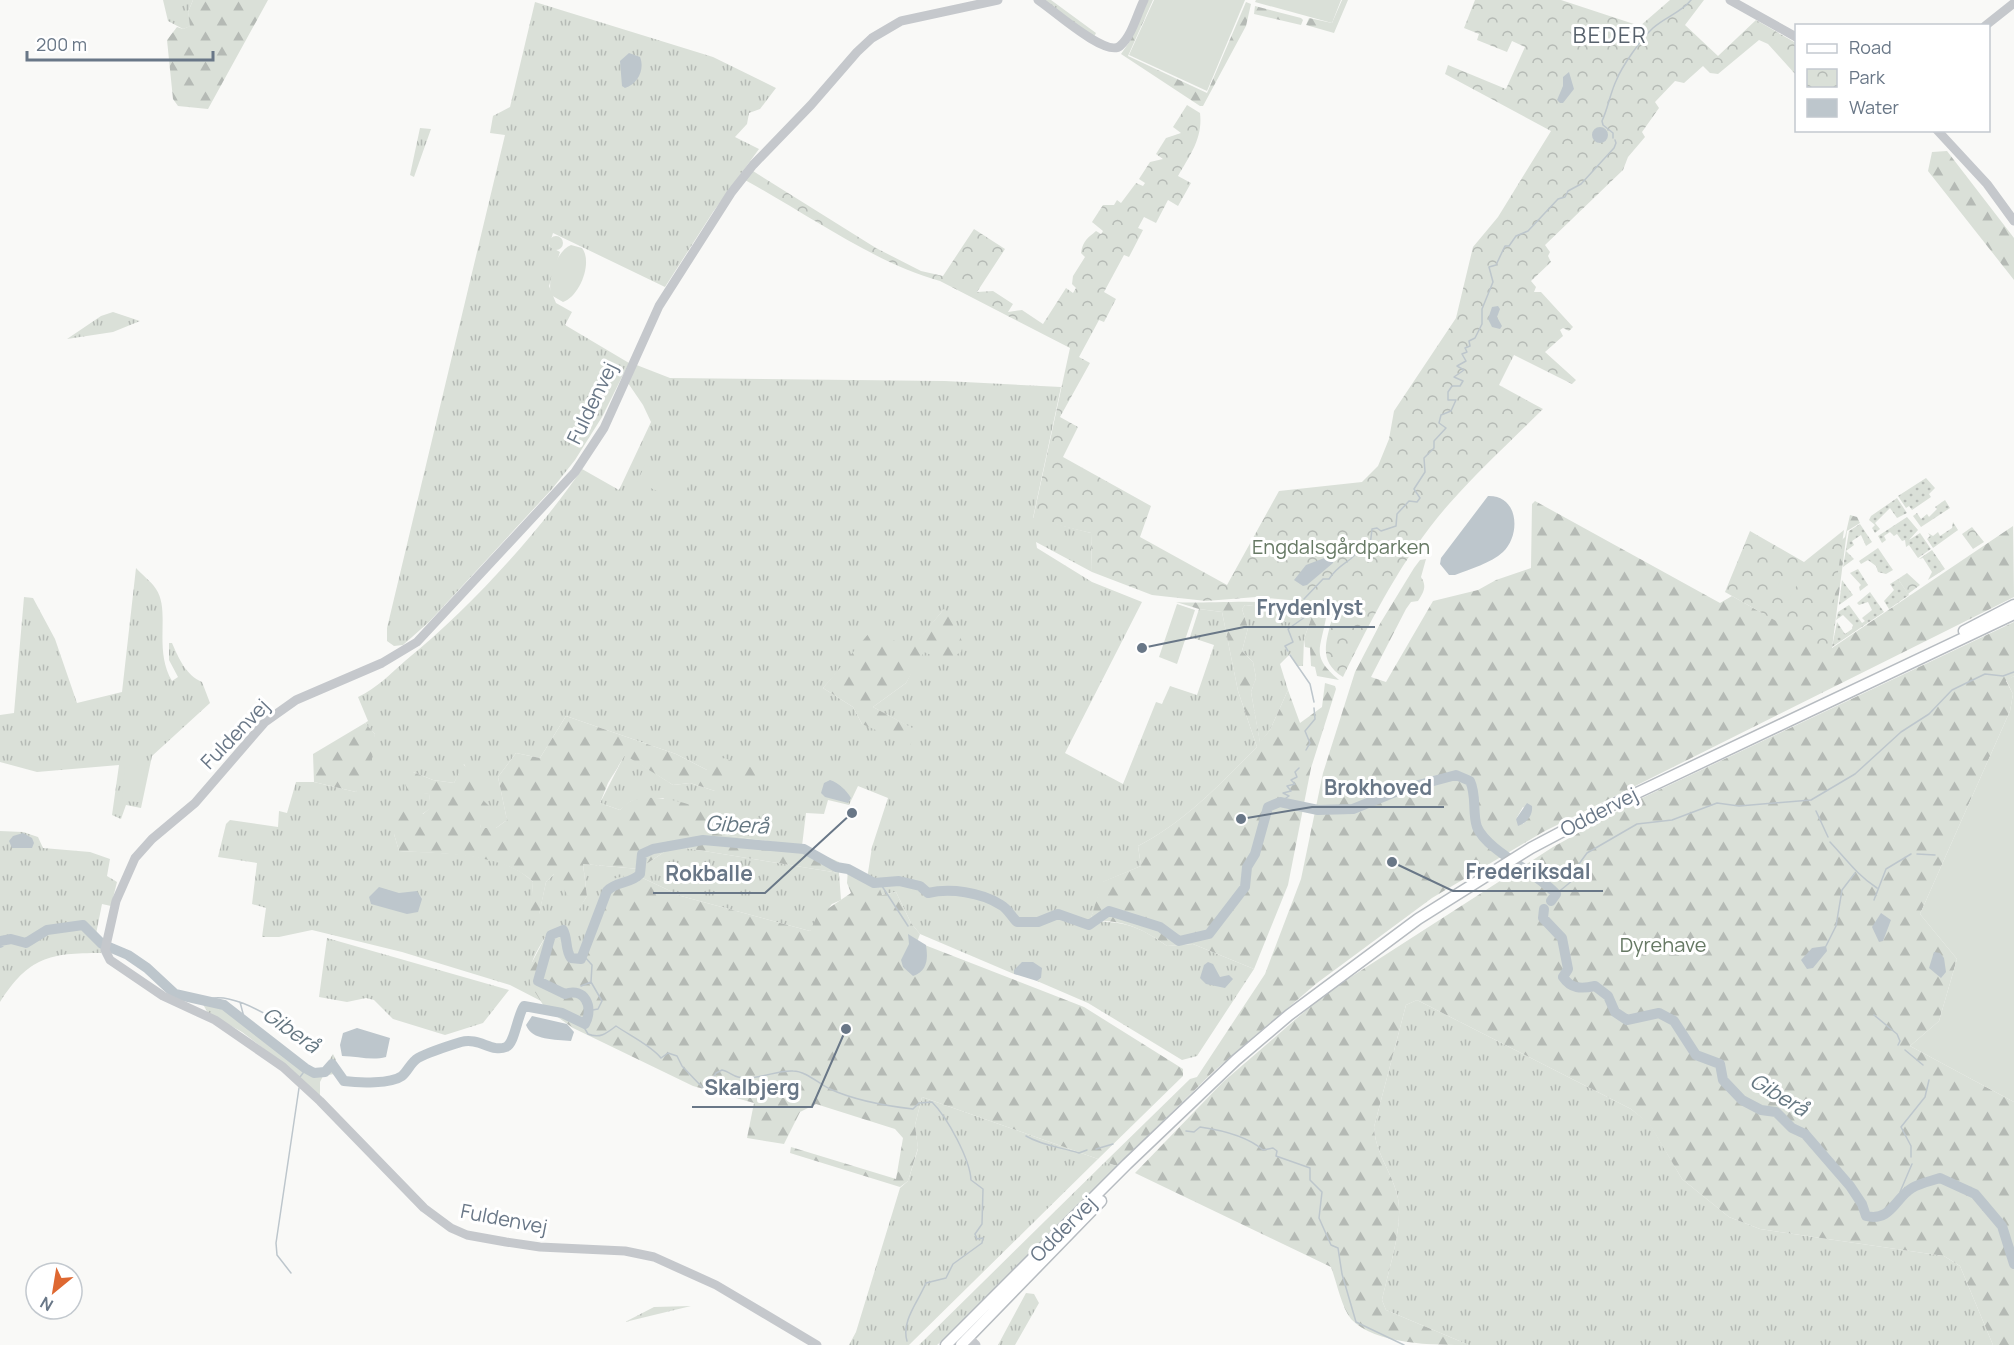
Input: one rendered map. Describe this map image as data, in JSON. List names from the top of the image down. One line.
{"streets":{"main road":["Oddervej"],"street":["Fuldenvej"]},"districts":["BEDER"],"water":["Giberå"],"parks":["Engdalsgårdparken","Dyrehave"],"places":["Frydenlyst","Rokballe","Brokhoved","Frederiksdal","Skalbjerg"],"legend":["Road","Park","Water"],"scale_bar":"200 m","north":"bottom left"}
